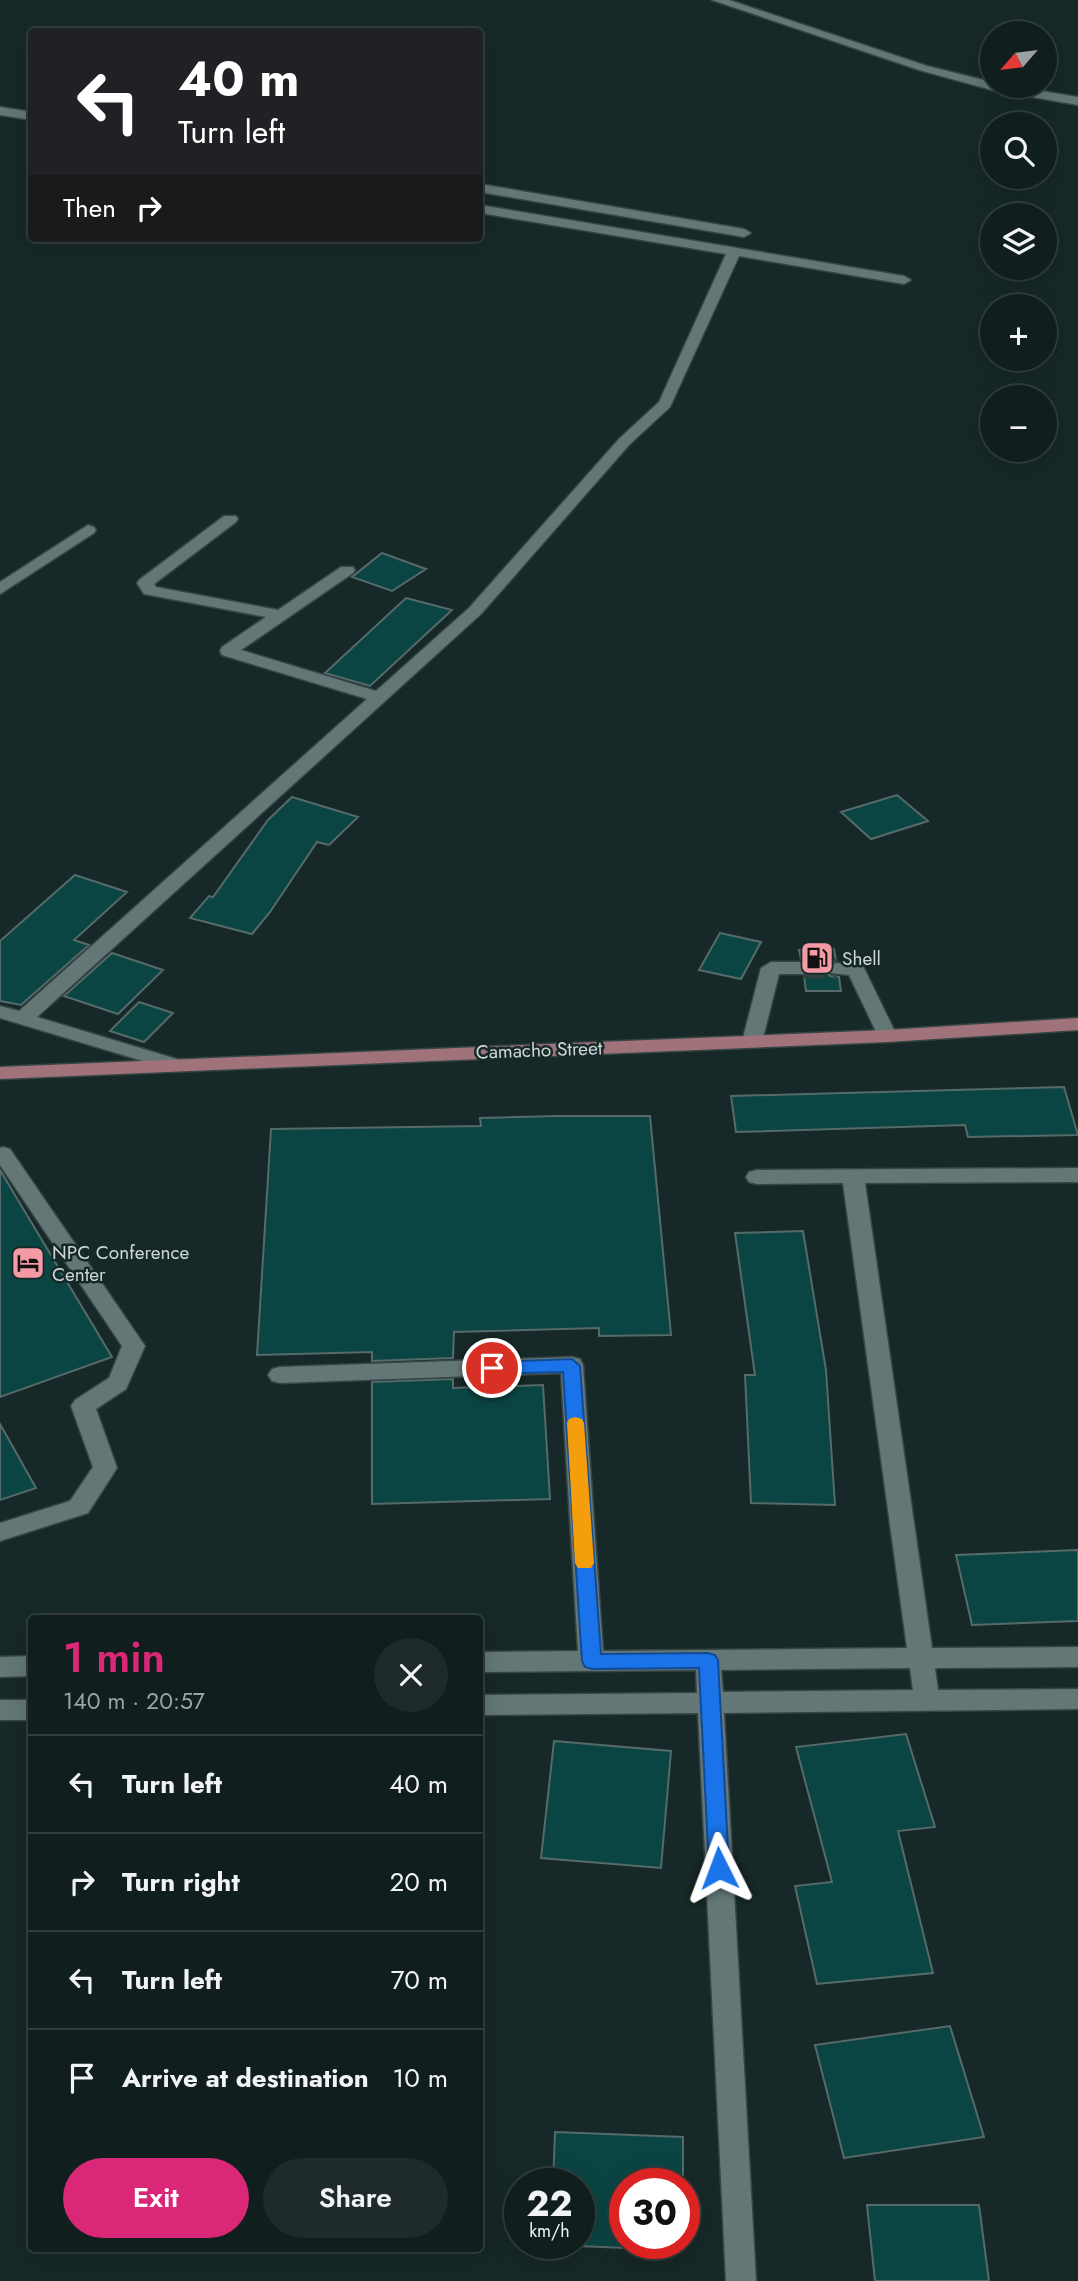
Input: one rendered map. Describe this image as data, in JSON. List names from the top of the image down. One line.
{"streets":{"main road":["Camacho Street"]},"places":{"fuel station":["Shell"],"hotel":["NPC Conference Center"]},"north":"bottom left","page":{"map_buttons":["+","−"],"turn":["40 m","Turn left"],"then":"Then","heading":["1 min","140 m · 20:57"],"list":[{"name":"Turn left","value":"40 m"},{"name":"Turn right","value":"20 m"},{"name":"Turn left","value":"70 m"},{"name":"Arrive at destination","value":"10 m"}],"buttons":["Exit","Share"],"speed":"22 km/h","limit":"30"}}
